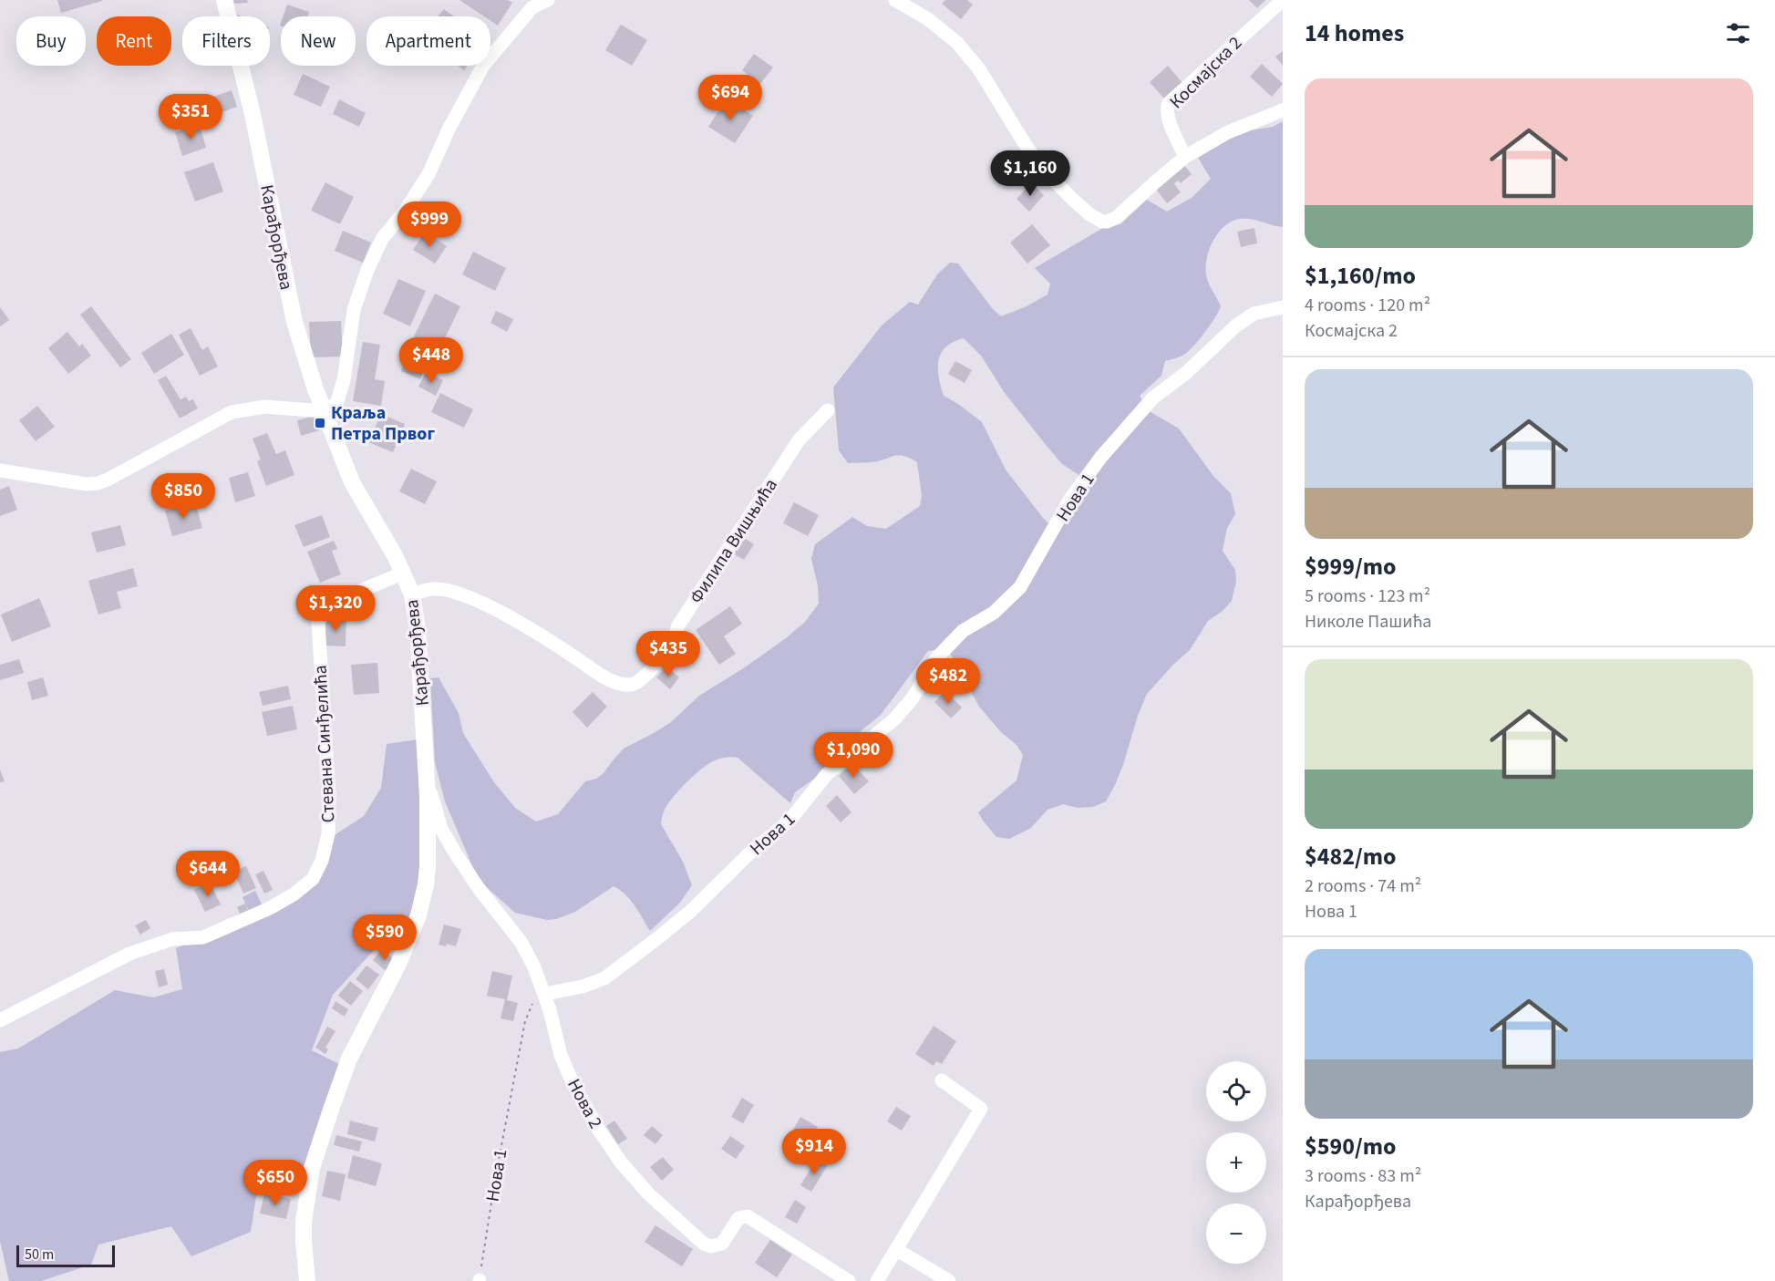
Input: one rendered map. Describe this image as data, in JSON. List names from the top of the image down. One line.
{"streets":{"street":["Космајска 2","Карађорђева","Нова 1","Филипа Вишњића","Стевана Синђелића","Нова 2"]},"crossings":[["Карађорђева","Филипа Вишњића"],["Карађорђева","Стевана Синђелића"],["Карађорђева","Нова 2"],["Нова 1","Нова 2"]],"places":{"transit":["Краља Петра Првог"]},"scale_bar":"50 m","page":{"heading":"14 homes","chip":["Buy","Rent","Filters","New","Apartment"],"list":[{"name":"$1,160/mo","note":"4 rooms · 120 m² · Космајска 2"},{"name":"$999/mo","note":"5 rooms · 123 m² · Николе Пашића"},{"name":"$482/mo","note":"2 rooms · 74 m² · Нова 1"},{"name":"$590/mo","note":"3 rooms · 83 m² · Карађорђева"}],"price":["$694","$351","$1,160","$999","$448","$850","$1,320","$435","$482","$1,090","$644","$590","$914","$650"],"map_buttons":["+","−"],"scale":"50 m"}}
